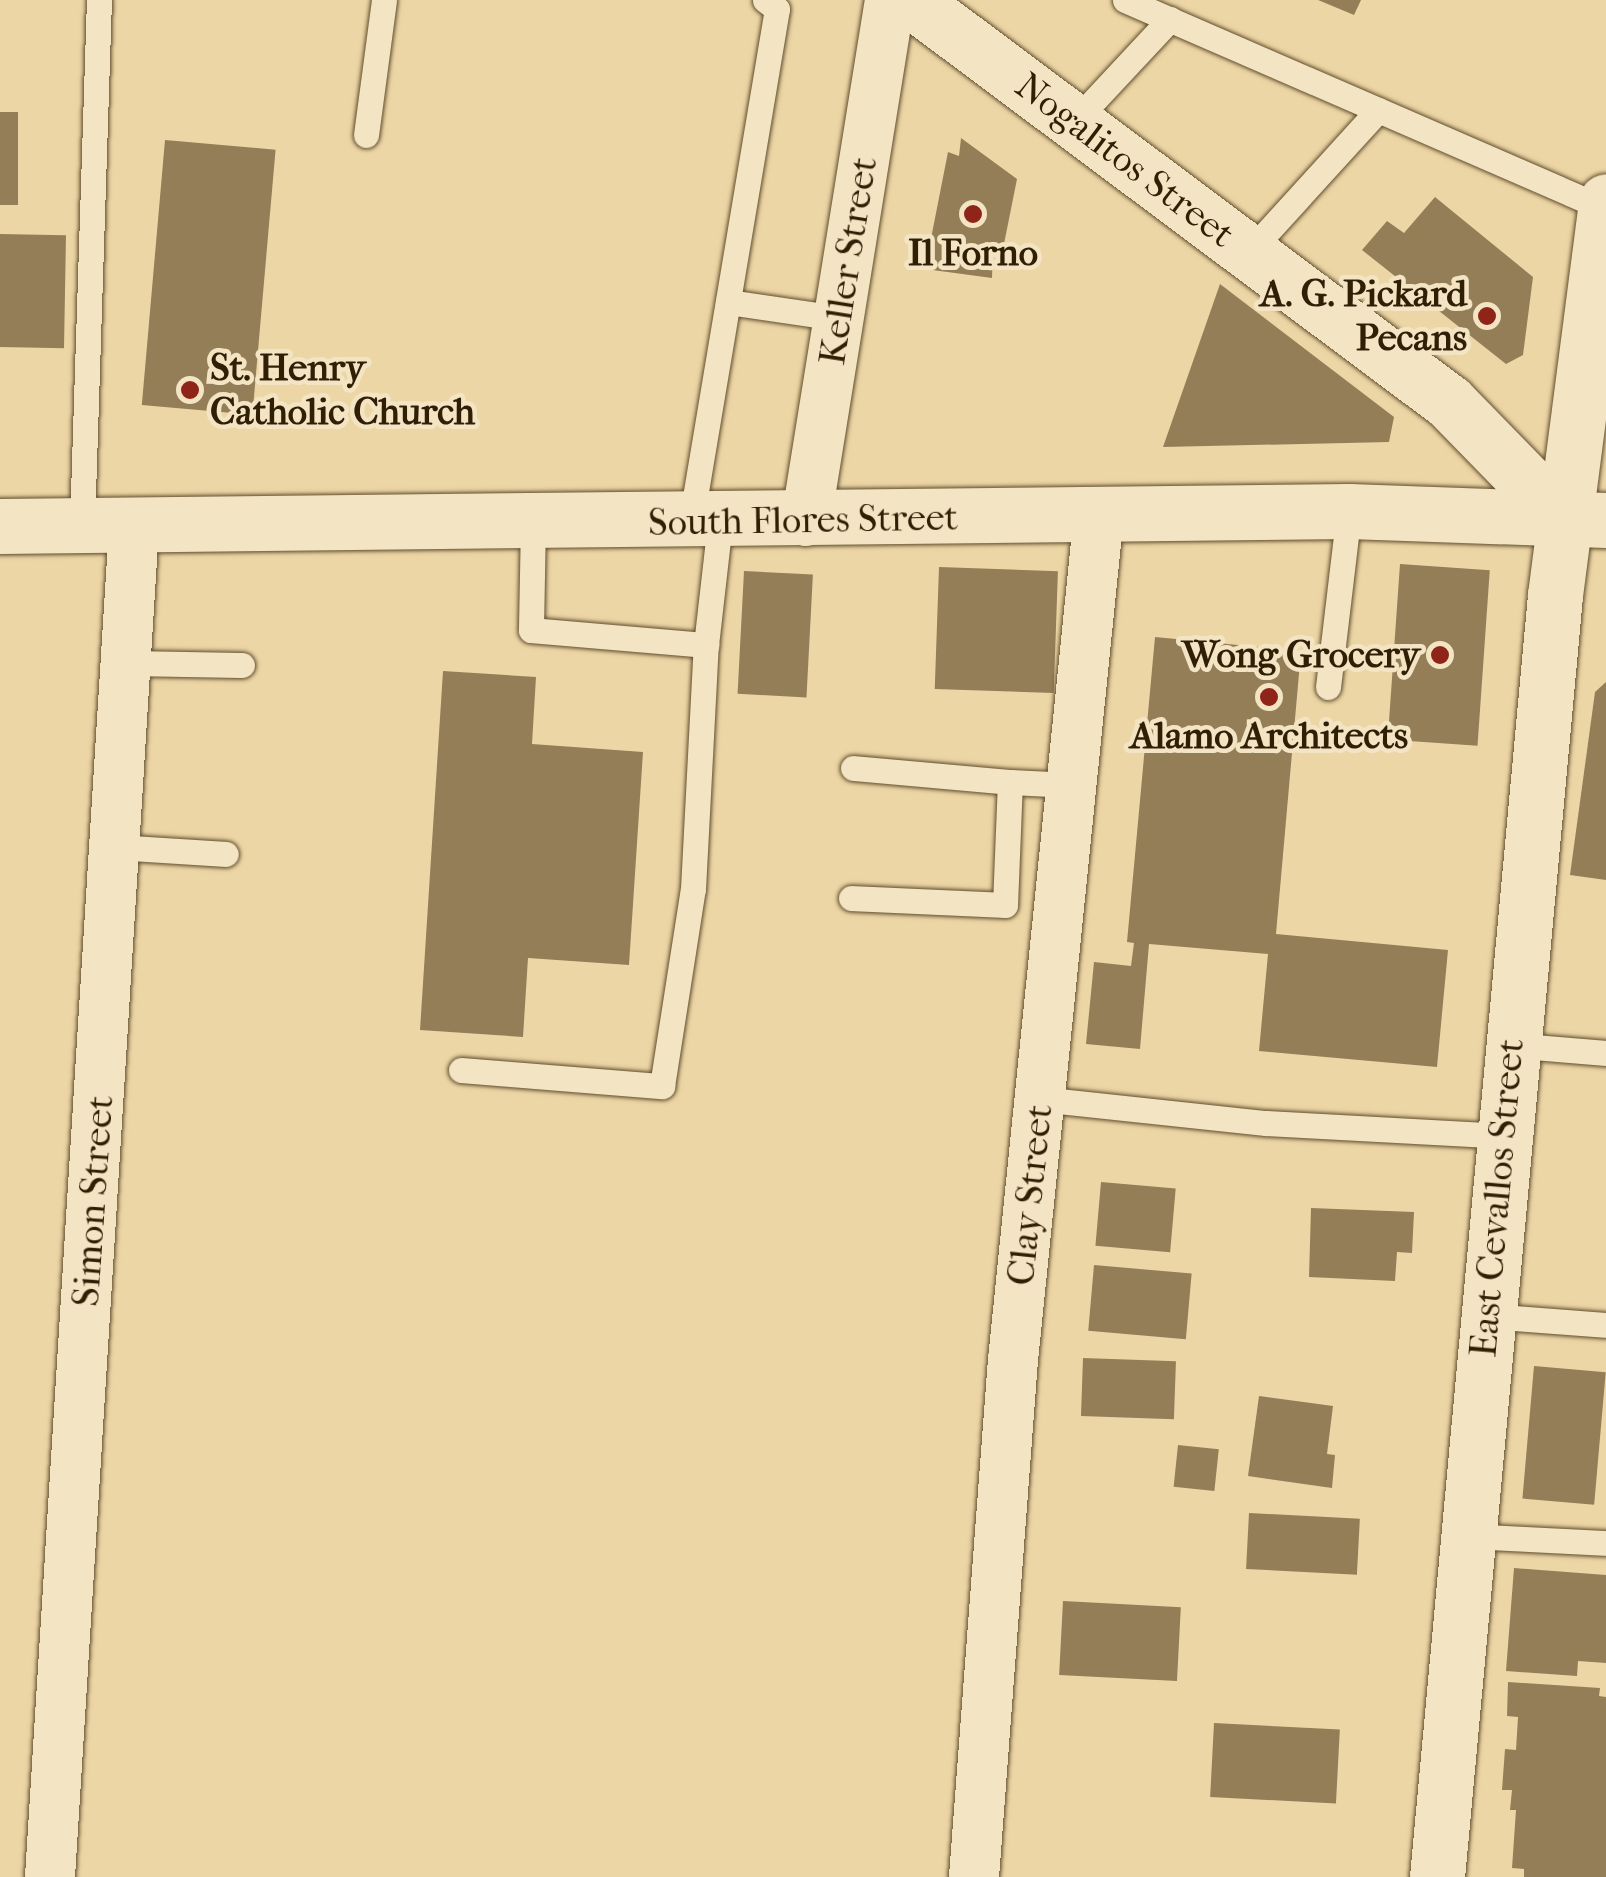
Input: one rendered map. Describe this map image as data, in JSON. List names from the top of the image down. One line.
{"streets":{"main road":["Nogalitos Street","South Flores Street","East Cevallos Street"],"street":["Keller Street","Clay Street","Simon Street"]},"crossings":[["Nogalitos Street","South Flores Street"],["Nogalitos Street","East Cevallos Street"],["Keller Street","South Flores Street"],["South Flores Street","Clay Street"],["South Flores Street","East Cevallos Street"],["South Flores Street","Simon Street"]],"places":["Il Forno","A. G. Pickard Pecans","St. Henry Catholic Church","Wong Grocery","Alamo Architects"]}
